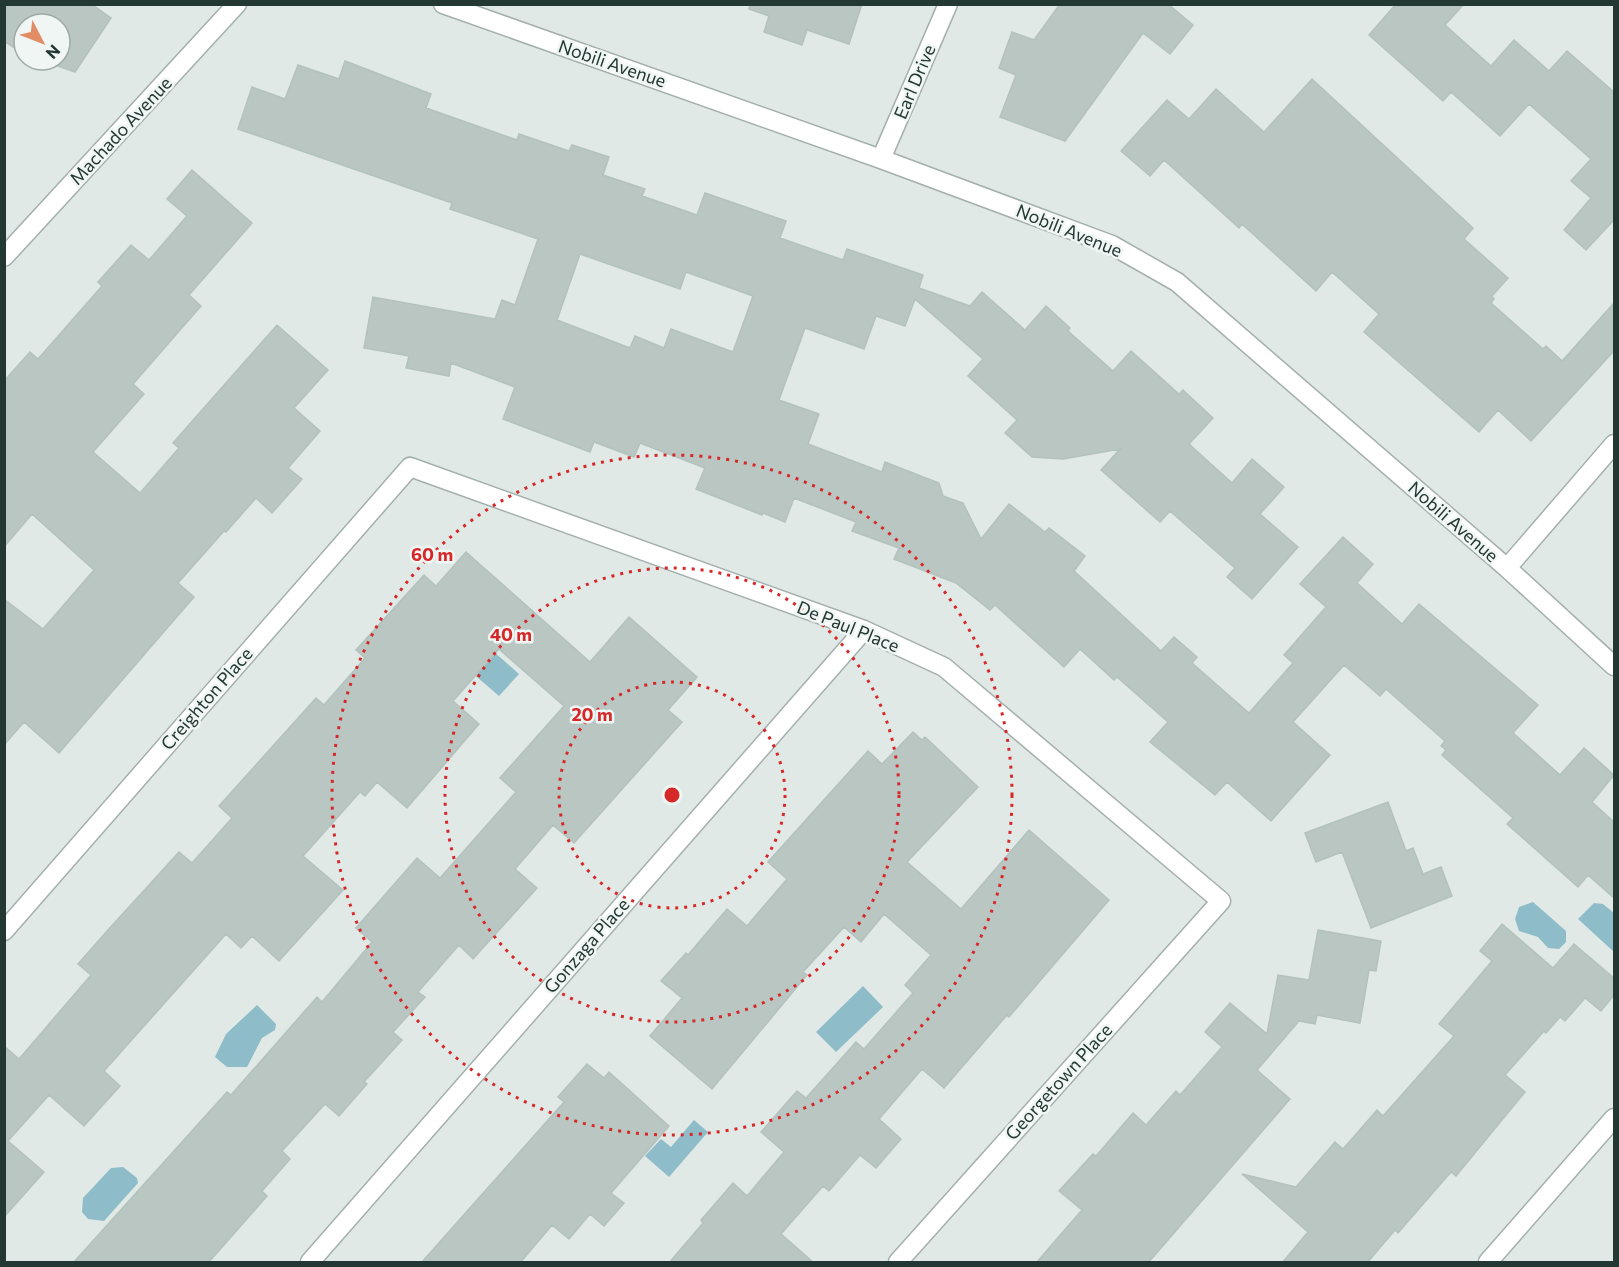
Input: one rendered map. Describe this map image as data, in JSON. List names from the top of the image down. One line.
{"streets":{"street":["Nobili Avenue","Earl Drive","Machado Avenue","De Paul Place","Creighton Place","Gonzaga Place","Georgetown Place"]},"crossings":[["Nobili Avenue","Earl Drive"],["De Paul Place","Creighton Place"],["De Paul Place","Gonzaga Place"],["De Paul Place","Georgetown Place"]],"north":"bottom right","rings":["60 m","40 m","20 m"]}
